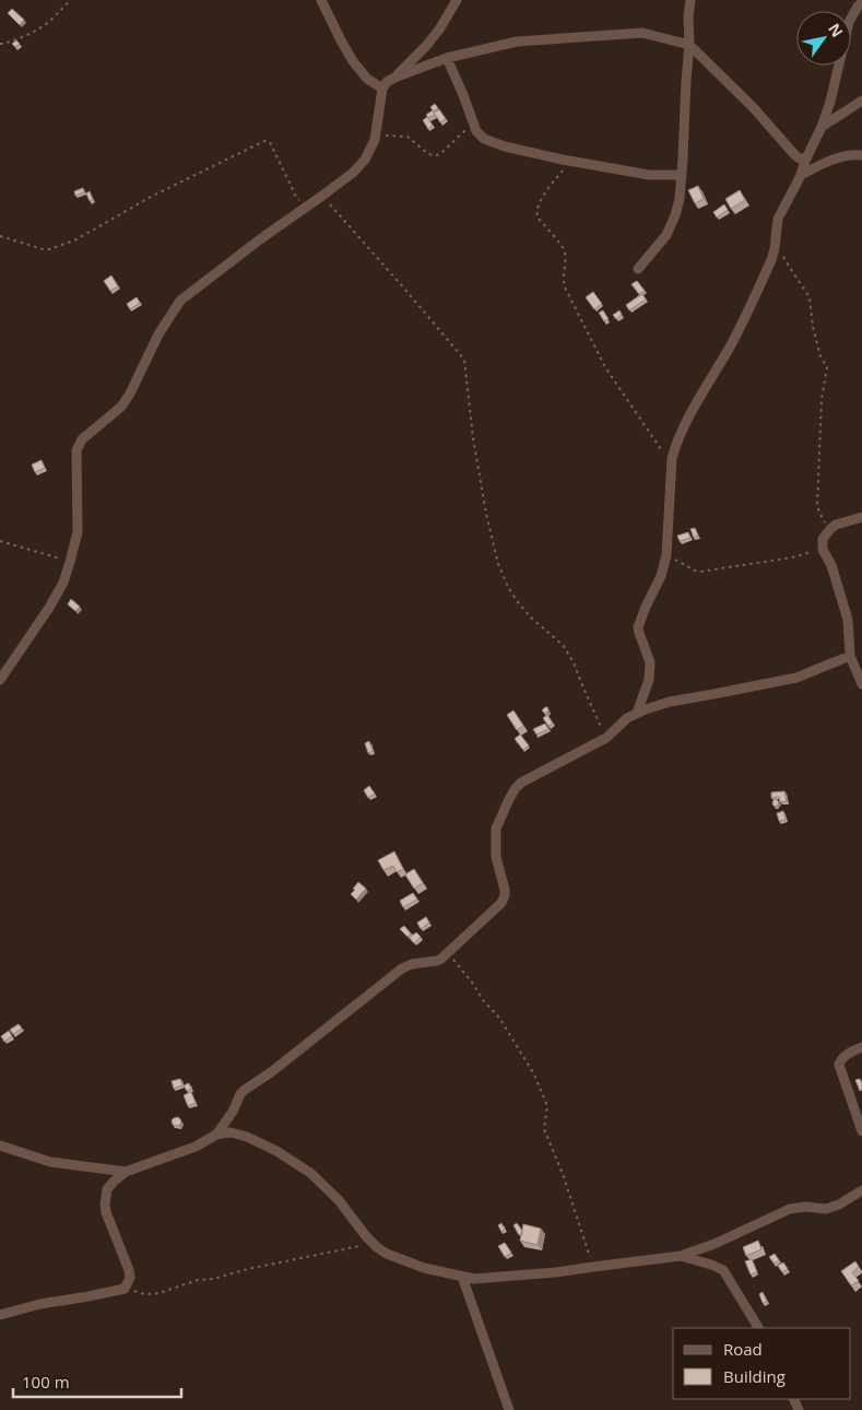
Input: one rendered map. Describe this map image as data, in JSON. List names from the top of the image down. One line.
{"legend":["Road","Building"],"scale_bar":"100 m","north":"top right"}
